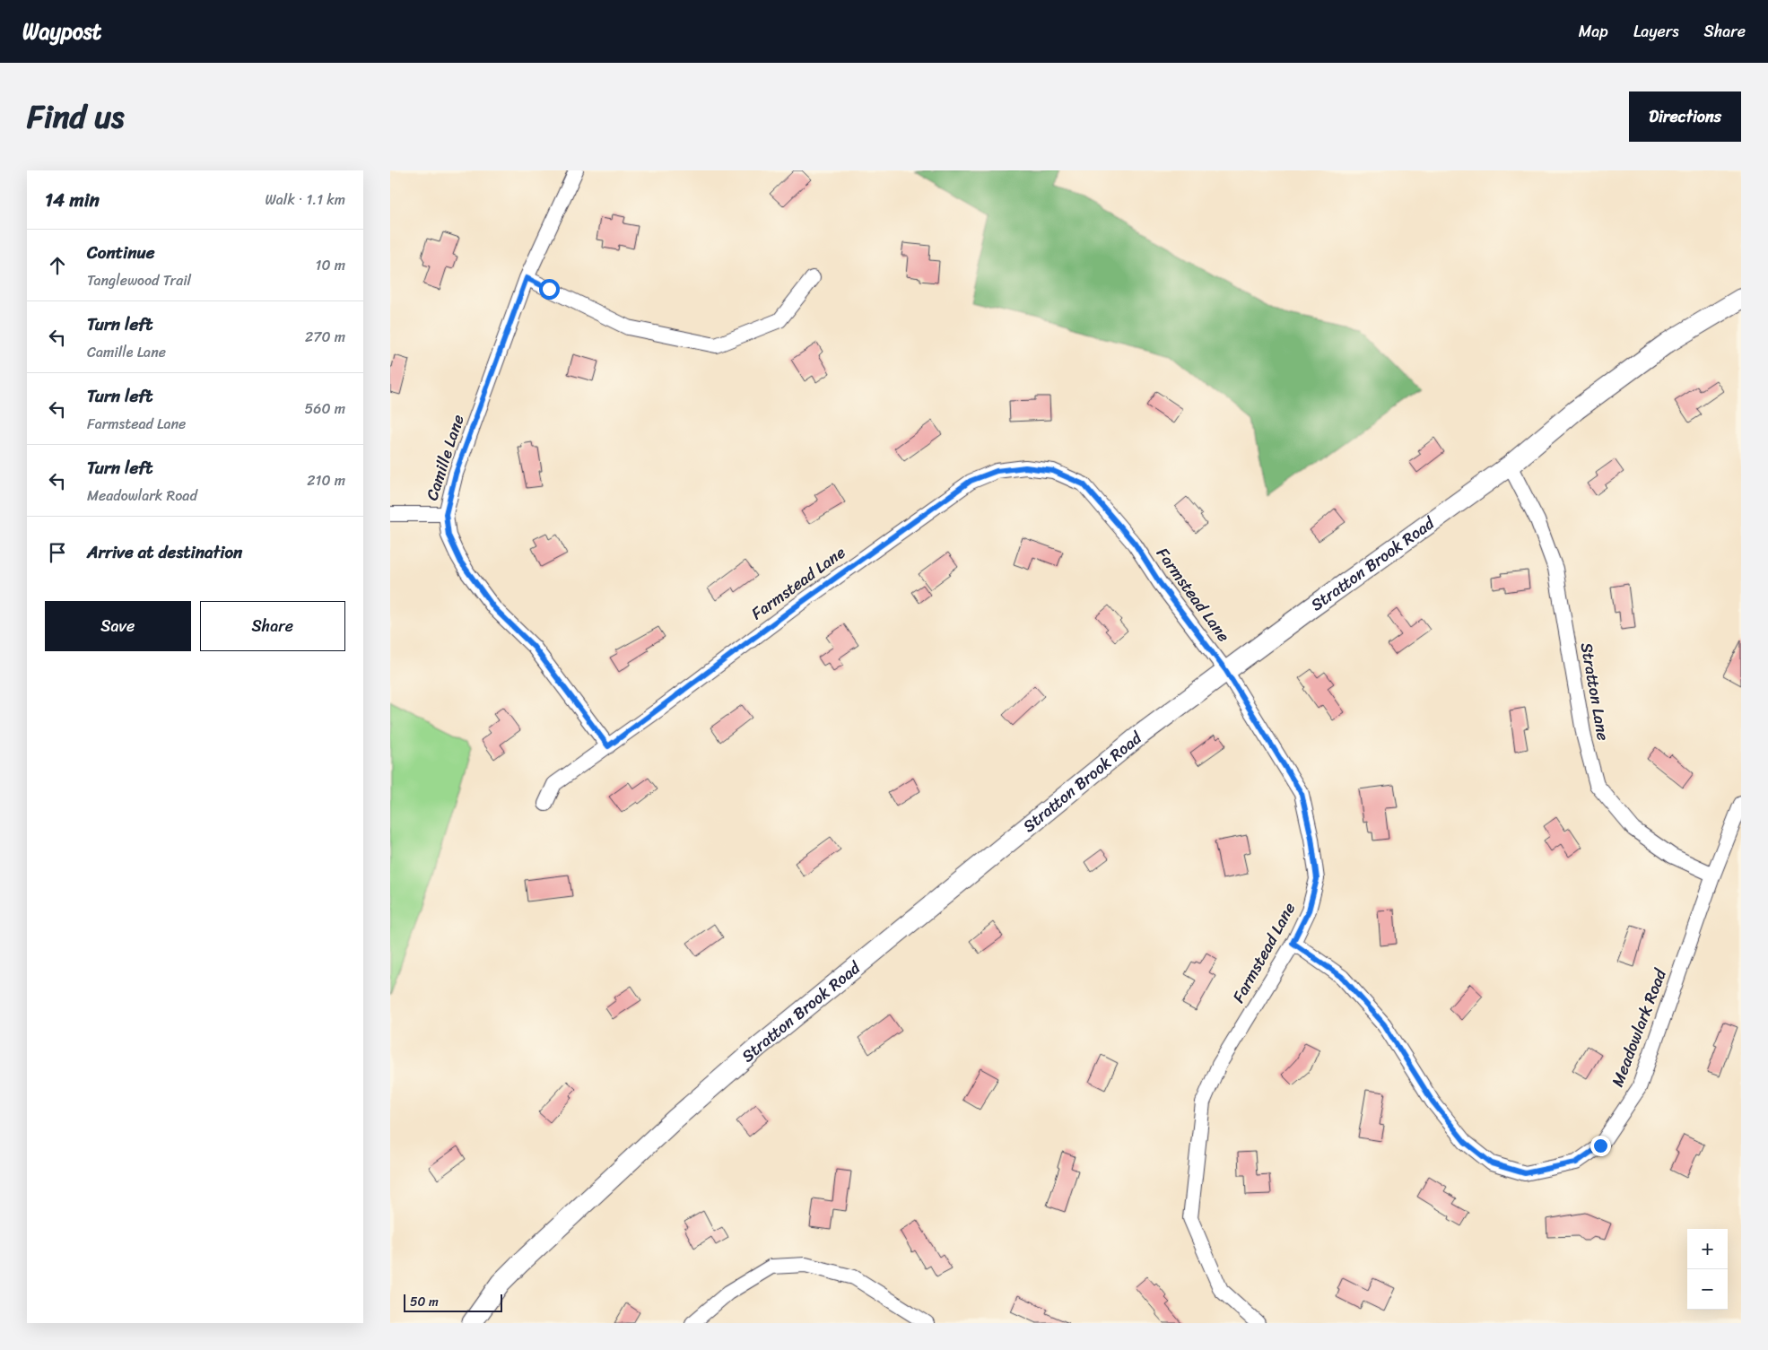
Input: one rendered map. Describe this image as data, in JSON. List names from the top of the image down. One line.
{"streets":{"street":["Camille Lane","Stratton Brook Road","Farmstead Lane","Stratton Lane","Meadowlark Road"]},"crossings":[["Camille Lane","Farmstead Lane"],["Stratton Brook Road","Farmstead Lane"],["Stratton Brook Road","Stratton Lane"],["Farmstead Lane","Meadowlark Road"],["Stratton Lane","Meadowlark Road"]],"scale_bar":"50 m","page":{"header":"Waypost","nav":["Map","Layers","Share"],"title":"Find us","buttons":["Directions",["Save","Share"]],"heading":["14 min","Walk · 1.1 km"],"list":[["Continue","Tanglewood Trail","10 m"],["Turn left","Camille Lane","270 m"],["Turn left","Farmstead Lane","560 m"],["Turn left","Meadowlark Road","210 m"],"Arrive at destination"],"map_buttons":["+","−"],"scale":"50 m"}}
